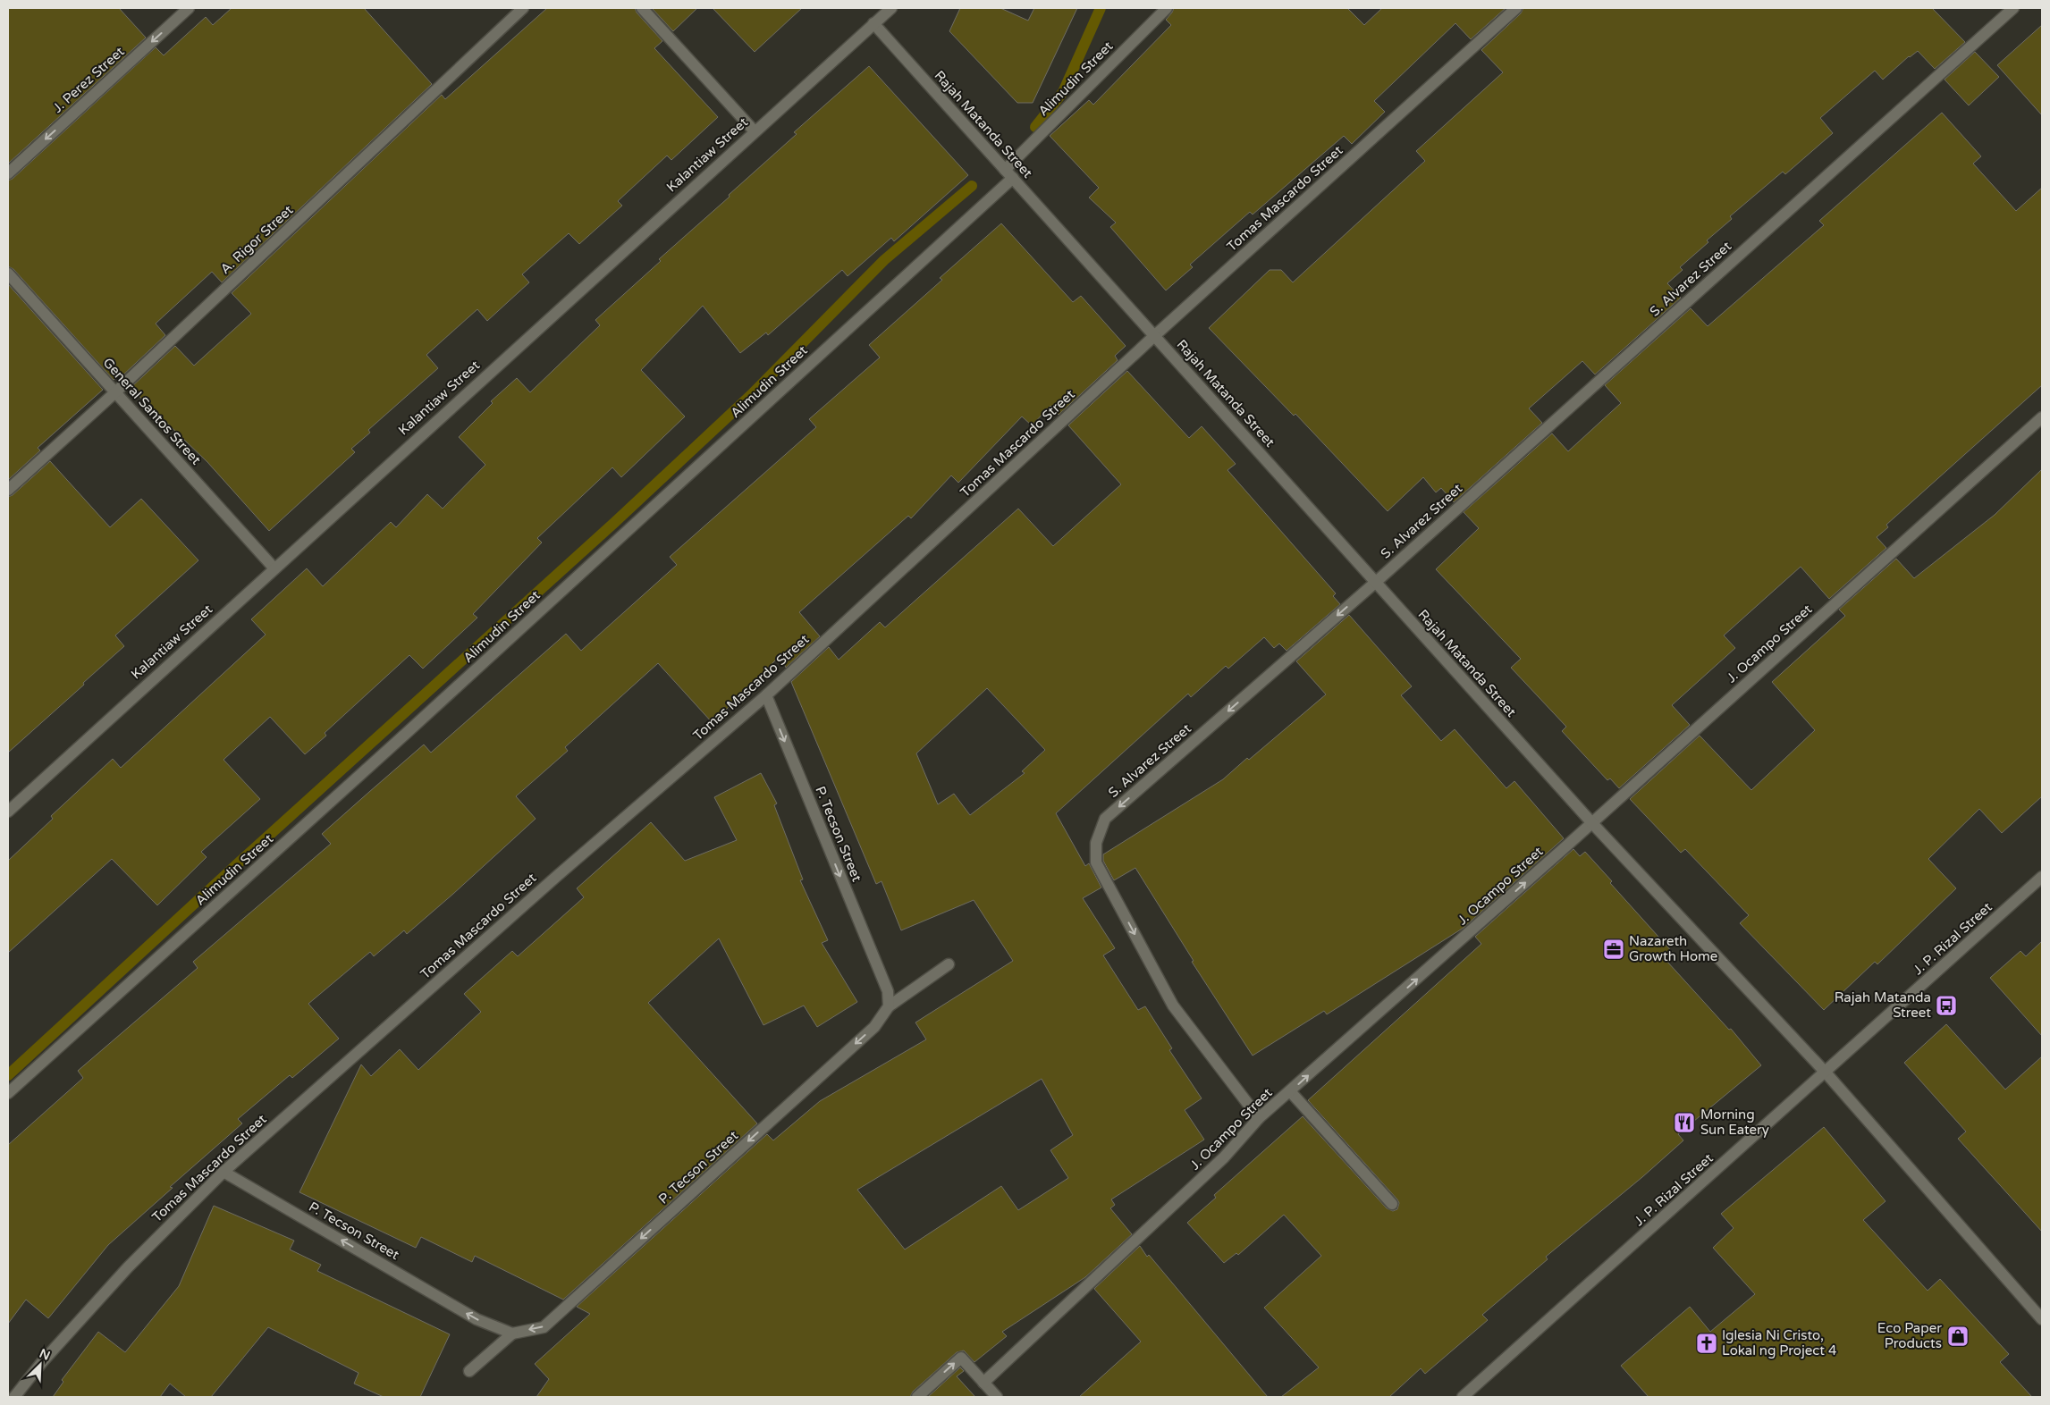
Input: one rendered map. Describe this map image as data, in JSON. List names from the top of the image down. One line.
{"streets":{"street":["Alimudin Street","J. Perez Street","Rajah Matanda Street","Kalantiaw Street","Tomas Mascardo Street","A. Rigor Street","S. Alvarez Street","General Santos Street","J. Ocampo Street","P. Tecson Street","J. P. Rizal Street"]},"crossings":[["Alimudin Street","Rajah Matanda Street"],["Rajah Matanda Street","Kalantiaw Street"],["Rajah Matanda Street","Tomas Mascardo Street"],["Rajah Matanda Street","S. Alvarez Street"],["Rajah Matanda Street","J. Ocampo Street"],["Rajah Matanda Street","J. P. Rizal Street"],["Kalantiaw Street","General Santos Street"],["Tomas Mascardo Street","P. Tecson Street"],["A. Rigor Street","General Santos Street"],["S. Alvarez Street","J. Ocampo Street"]],"one_way":["J. Perez Street"],"places":{"office":["Nazareth Growth Home"],"bus stop":["Rajah Matanda Street"],"restaurant":["Morning Sun Eatery"],"shop":["Eco Paper Products"],"church":["Iglesia Ni Cristo, Lokal ng Project 4"]},"north":"top right"}
